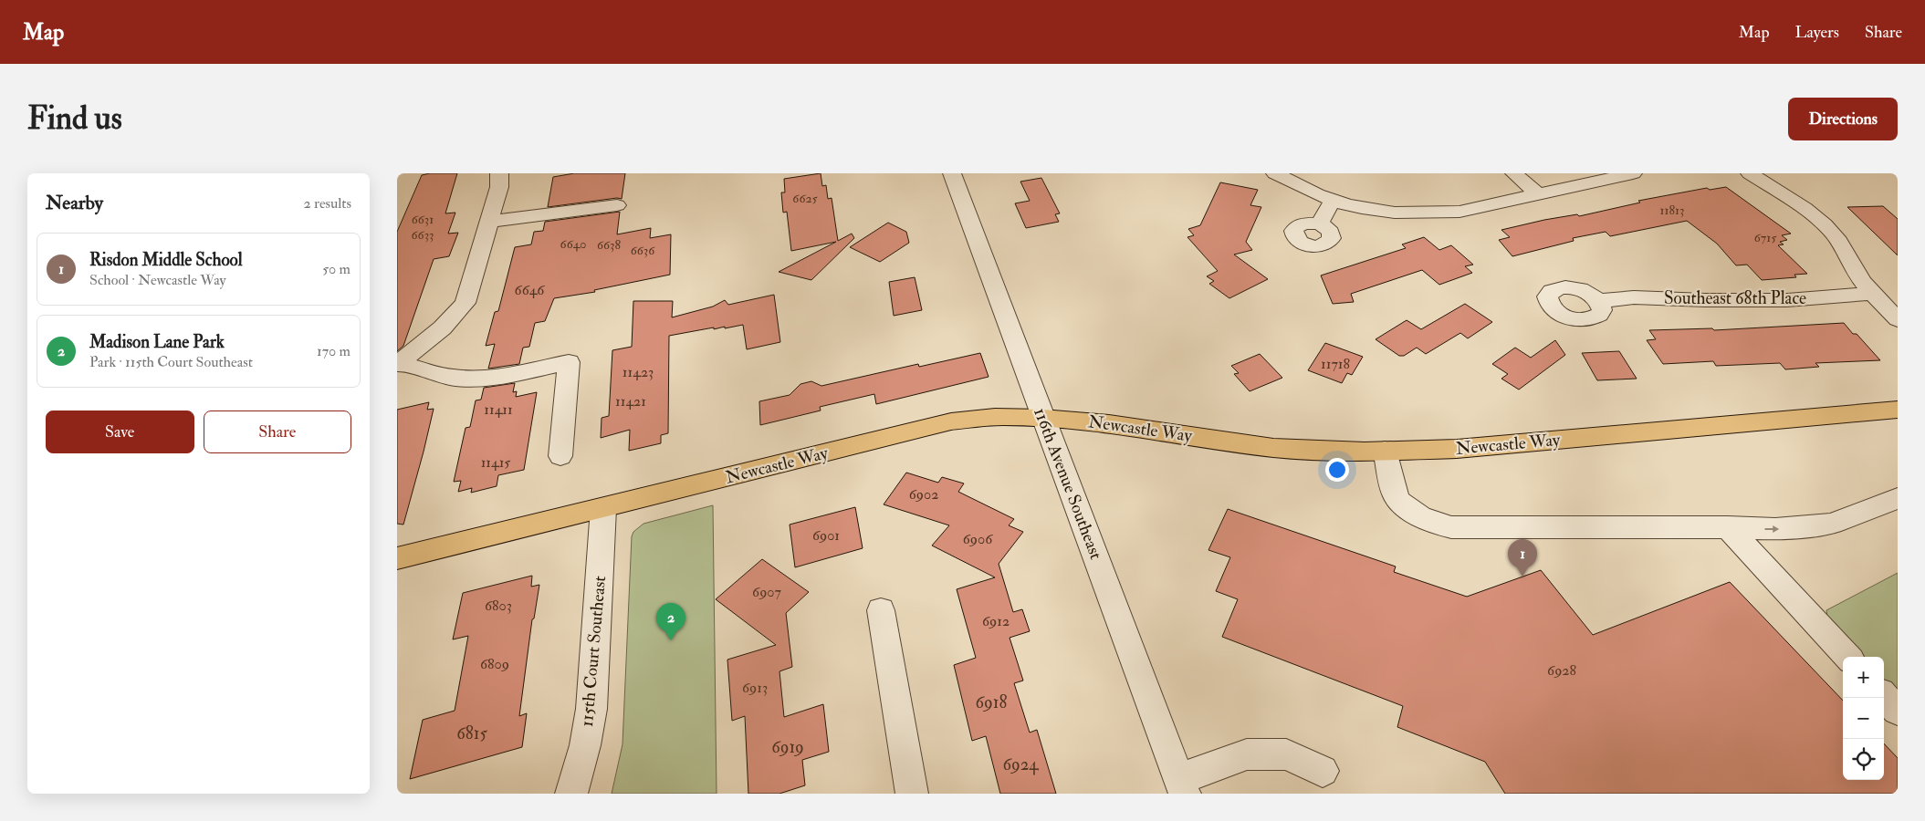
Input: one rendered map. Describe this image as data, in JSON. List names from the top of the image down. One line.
{"streets":{"main road":["Newcastle Way"],"street":["Southeast 68th Place","116th Avenue Southeast","115th Court Southeast"]},"crossings":[["Newcastle Way","116th Avenue Southeast"],["Newcastle Way","115th Court Southeast"]],"house_numbers":["6625","11813","6631","6633","6715","6640","6638","6636","6646","11718","11423","11421","11411","11415","6902","6901","6906","6907","6803","6912","6809","6928","6913","6918","6815","6919","6924"],"page":{"header":"Map","nav":["Map","Layers","Share"],"buttons":["Directions",["Save","Share"]],"title":"Find us","heading":["Nearby","2 results"],"list":[{"mark":"1","name":"Risdon Middle School","note":"School · Newcastle Way","value":"50 m"},{"mark":"2","name":"Madison Lane Park","note":"Park · 115th Court Southeast","value":"170 m"}],"pins":["1","2"],"map_buttons":["+","−"]}}
